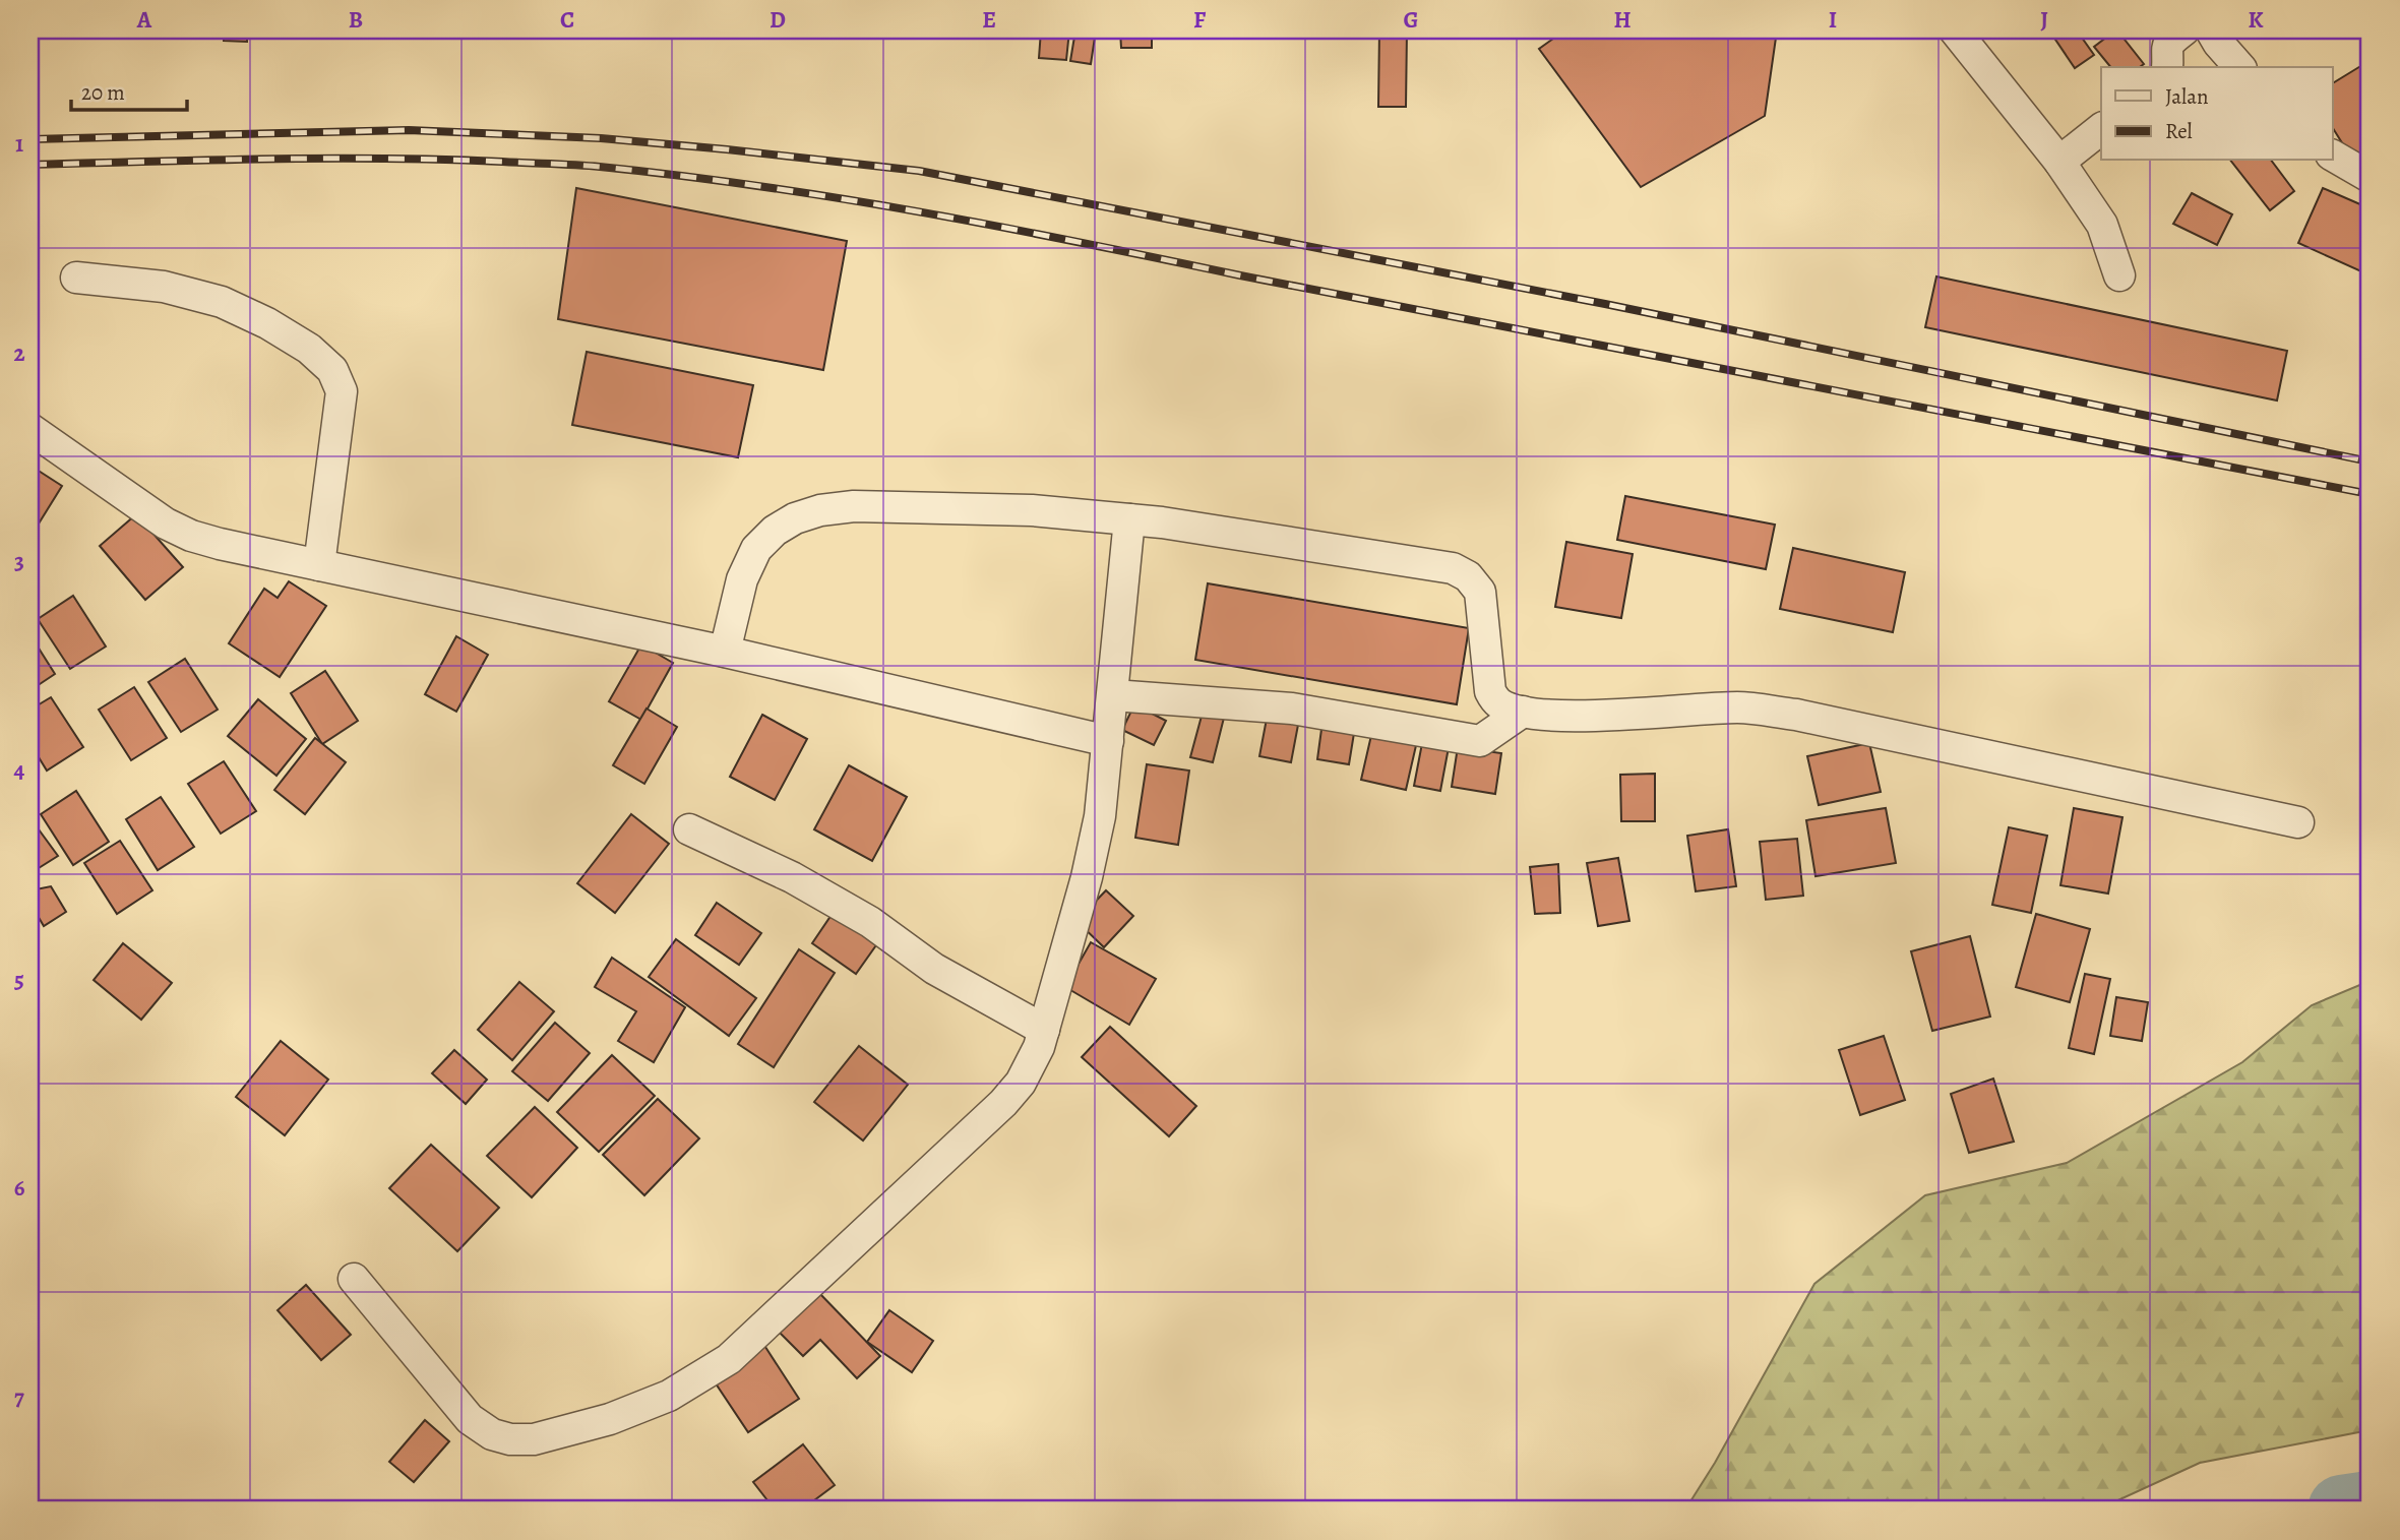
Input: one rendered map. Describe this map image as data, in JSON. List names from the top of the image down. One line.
{"legend":["Jalan","Rel"],"scale_bar":"20 m","grid":{"columns":["A","B","C","D","E","F","G","H","I","J","K"],"rows":["1","2","3","4","5","6","7"]}}
